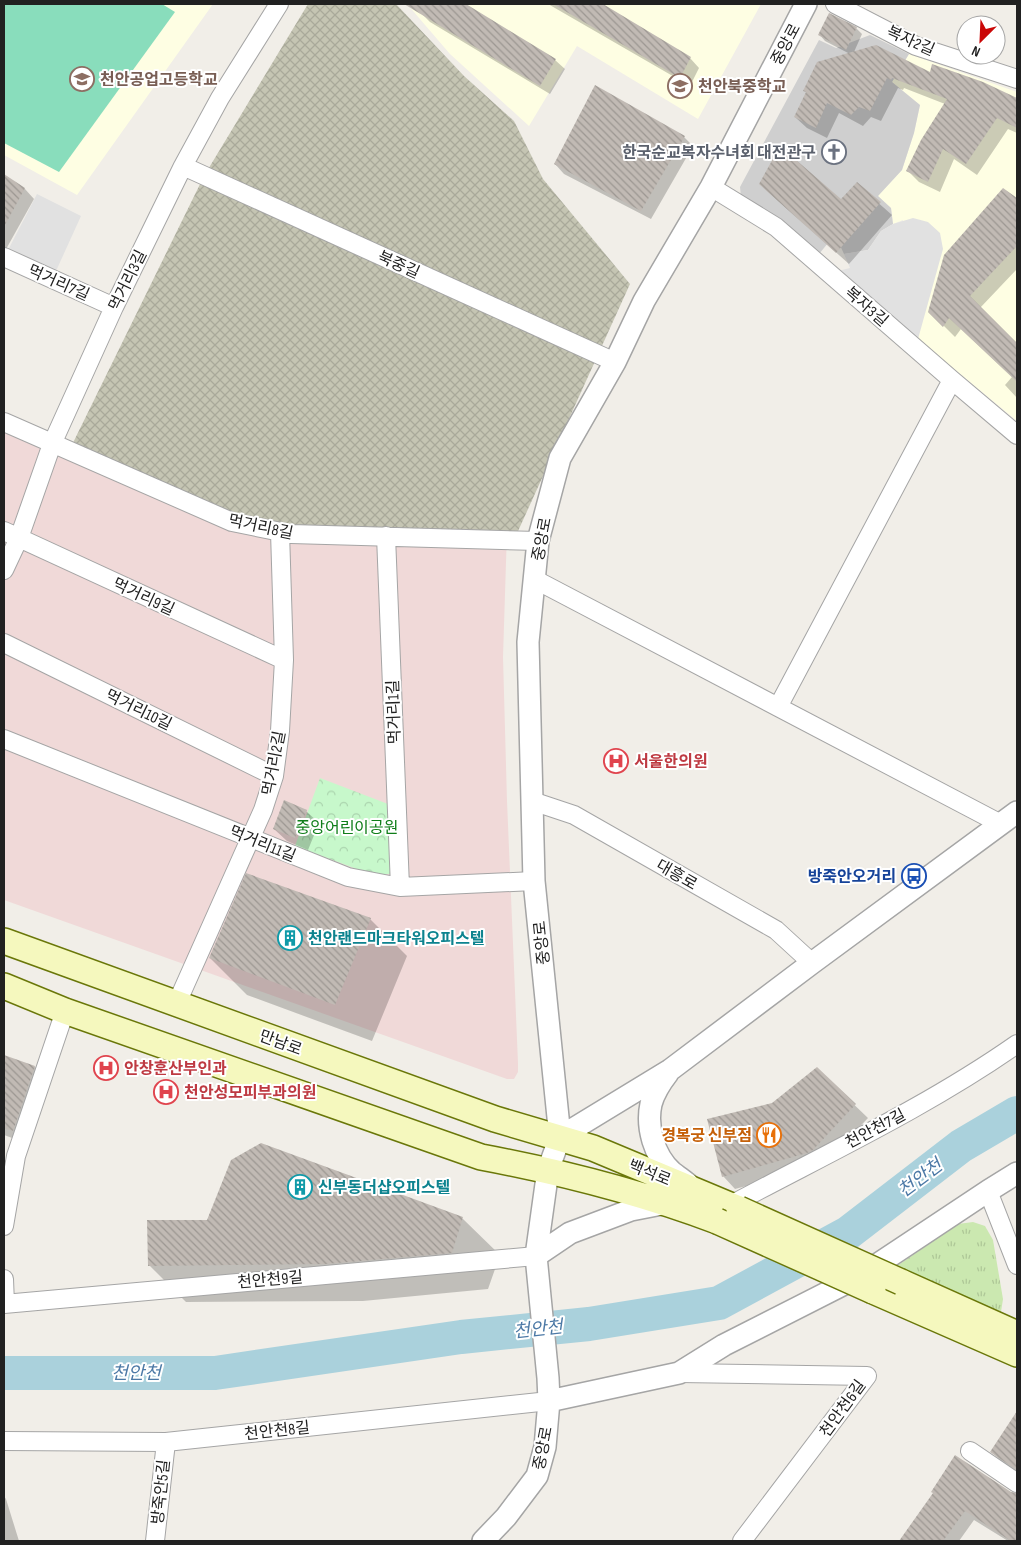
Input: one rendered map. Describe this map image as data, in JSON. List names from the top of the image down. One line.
{"streets":{"main road":["만남로","백석로"],"street":["복자2길","중앙로","북중길","먹거리3길","먹거리7길","복자3길","먹거리8길","먹거리9길","먹거리10길","먹거리1길","먹거리2길","먹거리11길","대흥로","천안천7길","천안천9길","천안천6길","천안천8길","방죽안5길"]},"crossings":[["중앙로","북중길"],["중앙로","복자3길"],["중앙로","먹거리8길"],["중앙로","먹거리11길"],["중앙로","대흥로"],["중앙로","만남로"],["중앙로","백석로"],["중앙로","천안천9길"],["중앙로","천안천6길"],["중앙로","천안천8길"],["북중길","먹거리3길"],["먹거리3길","먹거리7길"],["먹거리3길","먹거리8길"],["먹거리3길","먹거리9길"],["먹거리8길","먹거리1길"],["먹거리8길","먹거리2길"],["먹거리9길","먹거리2길"],["먹거리10길","먹거리2길"],["먹거리1길","먹거리11길"],["먹거리2길","먹거리11길"],["먹거리2길","만남로"],["만남로","백석로"],["천안천7길","백석로"],["천안천6길","천안천8길"],["천안천8길","방죽안5길"]],"water":["천안천"],"parks":["중앙어린이공원"],"places":{"school or university":["천안공업고등학교","천안북중학교"],"church":["한국순교복자수녀회 대전관구"],"hospital":["서울한의원","안창훈산부인과","천안성모피부과의원"],"bus stop":["방죽안오거리"],"building":["천안랜드마크타워오피스텔","신부동더샵오피스텔"],"restaurant":["경복궁 신부점"]},"north":"bottom left"}
